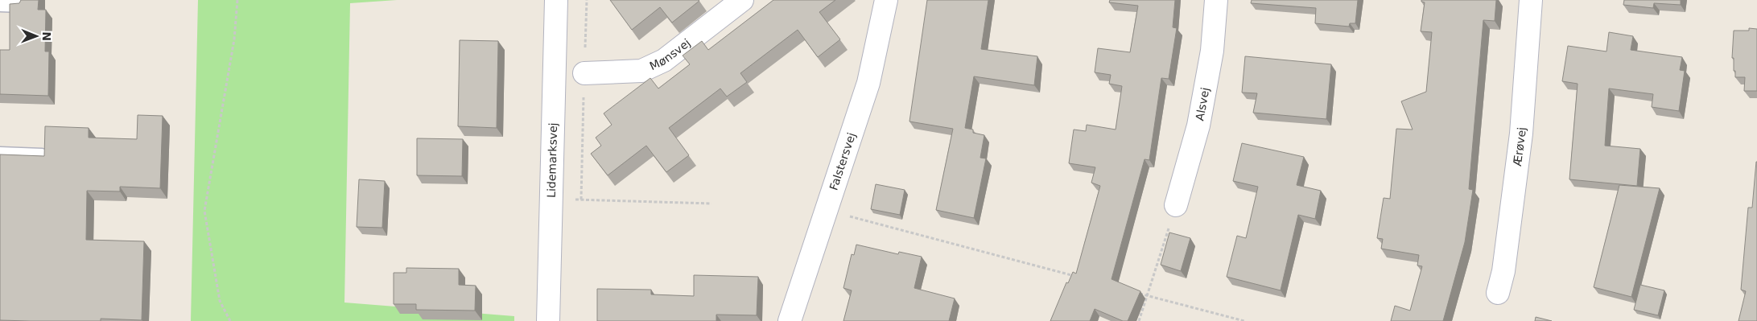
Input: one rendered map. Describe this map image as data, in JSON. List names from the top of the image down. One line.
{"streets":{"street":["Mønsvej","Alsvej","Ærøvej","Lidemarksvej","Falstersvej"]},"north":"right"}
